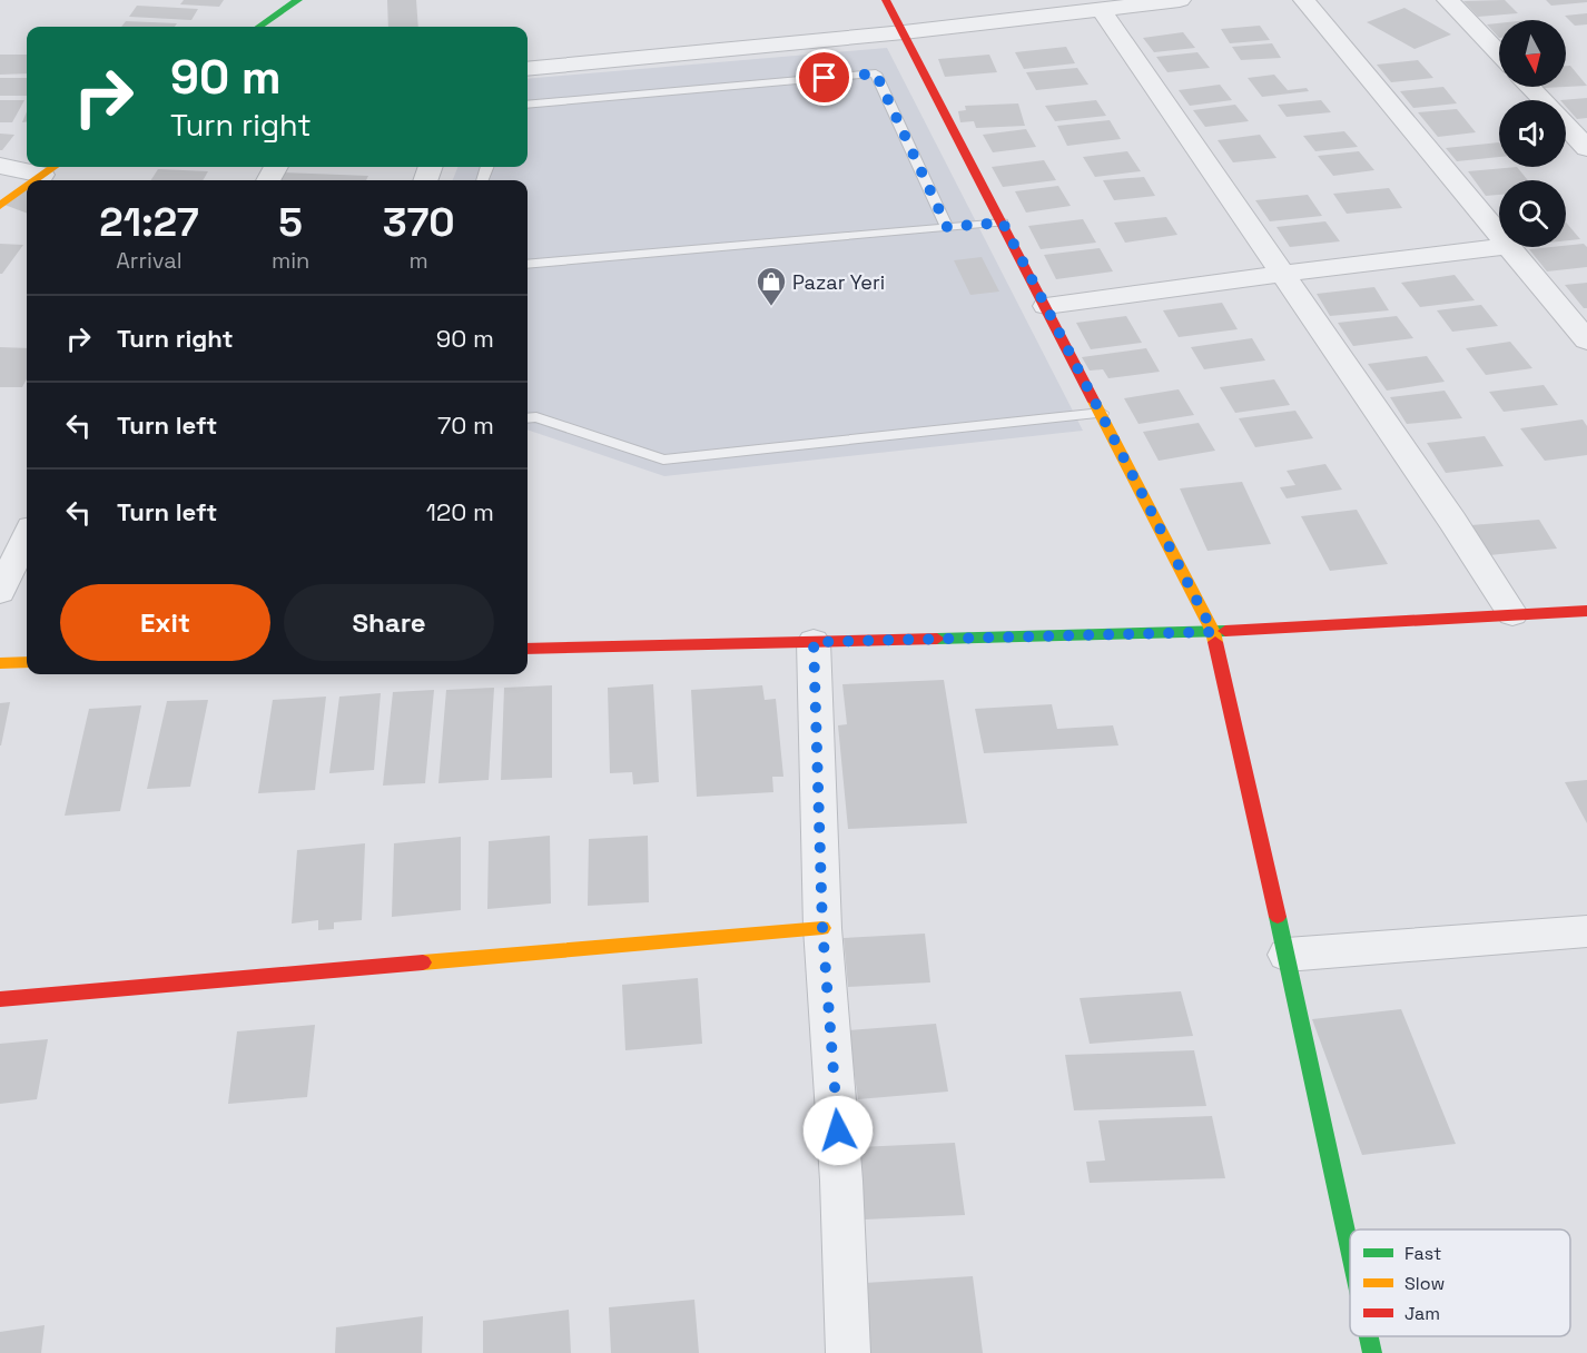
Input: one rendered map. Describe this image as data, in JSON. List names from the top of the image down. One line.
{"places":{"shop":["Pazar Yeri"]},"legend":["Fast","Slow","Jam"],"north":"bottom","page":{"turn":["90 m","Turn right"],"eta":["21:27","Arrival","5","min","370","m"],"list":[{"name":"Turn right","value":"90 m"},{"name":"Turn left","value":"70 m"},{"name":"Turn left","value":"120 m"}],"buttons":["Exit","Share"]}}
